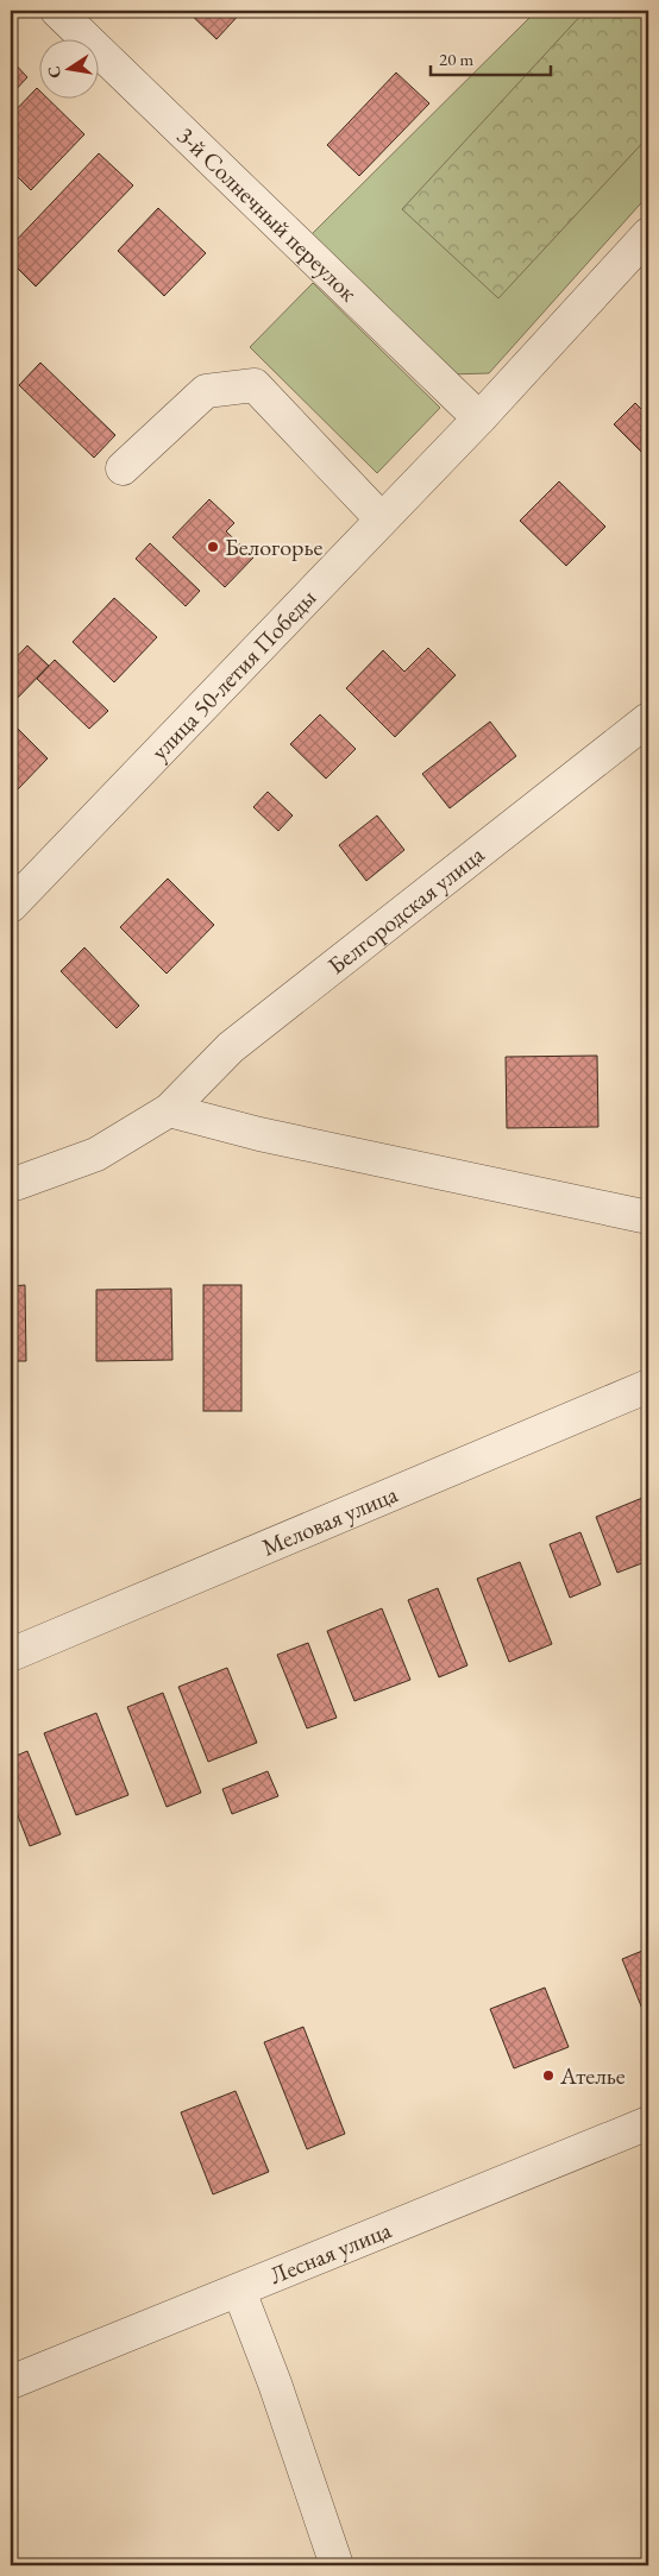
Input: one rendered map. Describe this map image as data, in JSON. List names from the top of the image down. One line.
{"streets":{"street":["3-й Солнечный переулок","улица 50-летия Победы","Белгородская улица","Меловая улица","Лесная улица"]},"crossings":[["3-й Солнечный переулок","улица 50-летия Победы"]],"places":["Белогорье","Ателье"],"scale_bar":"20 m","north":"left"}
